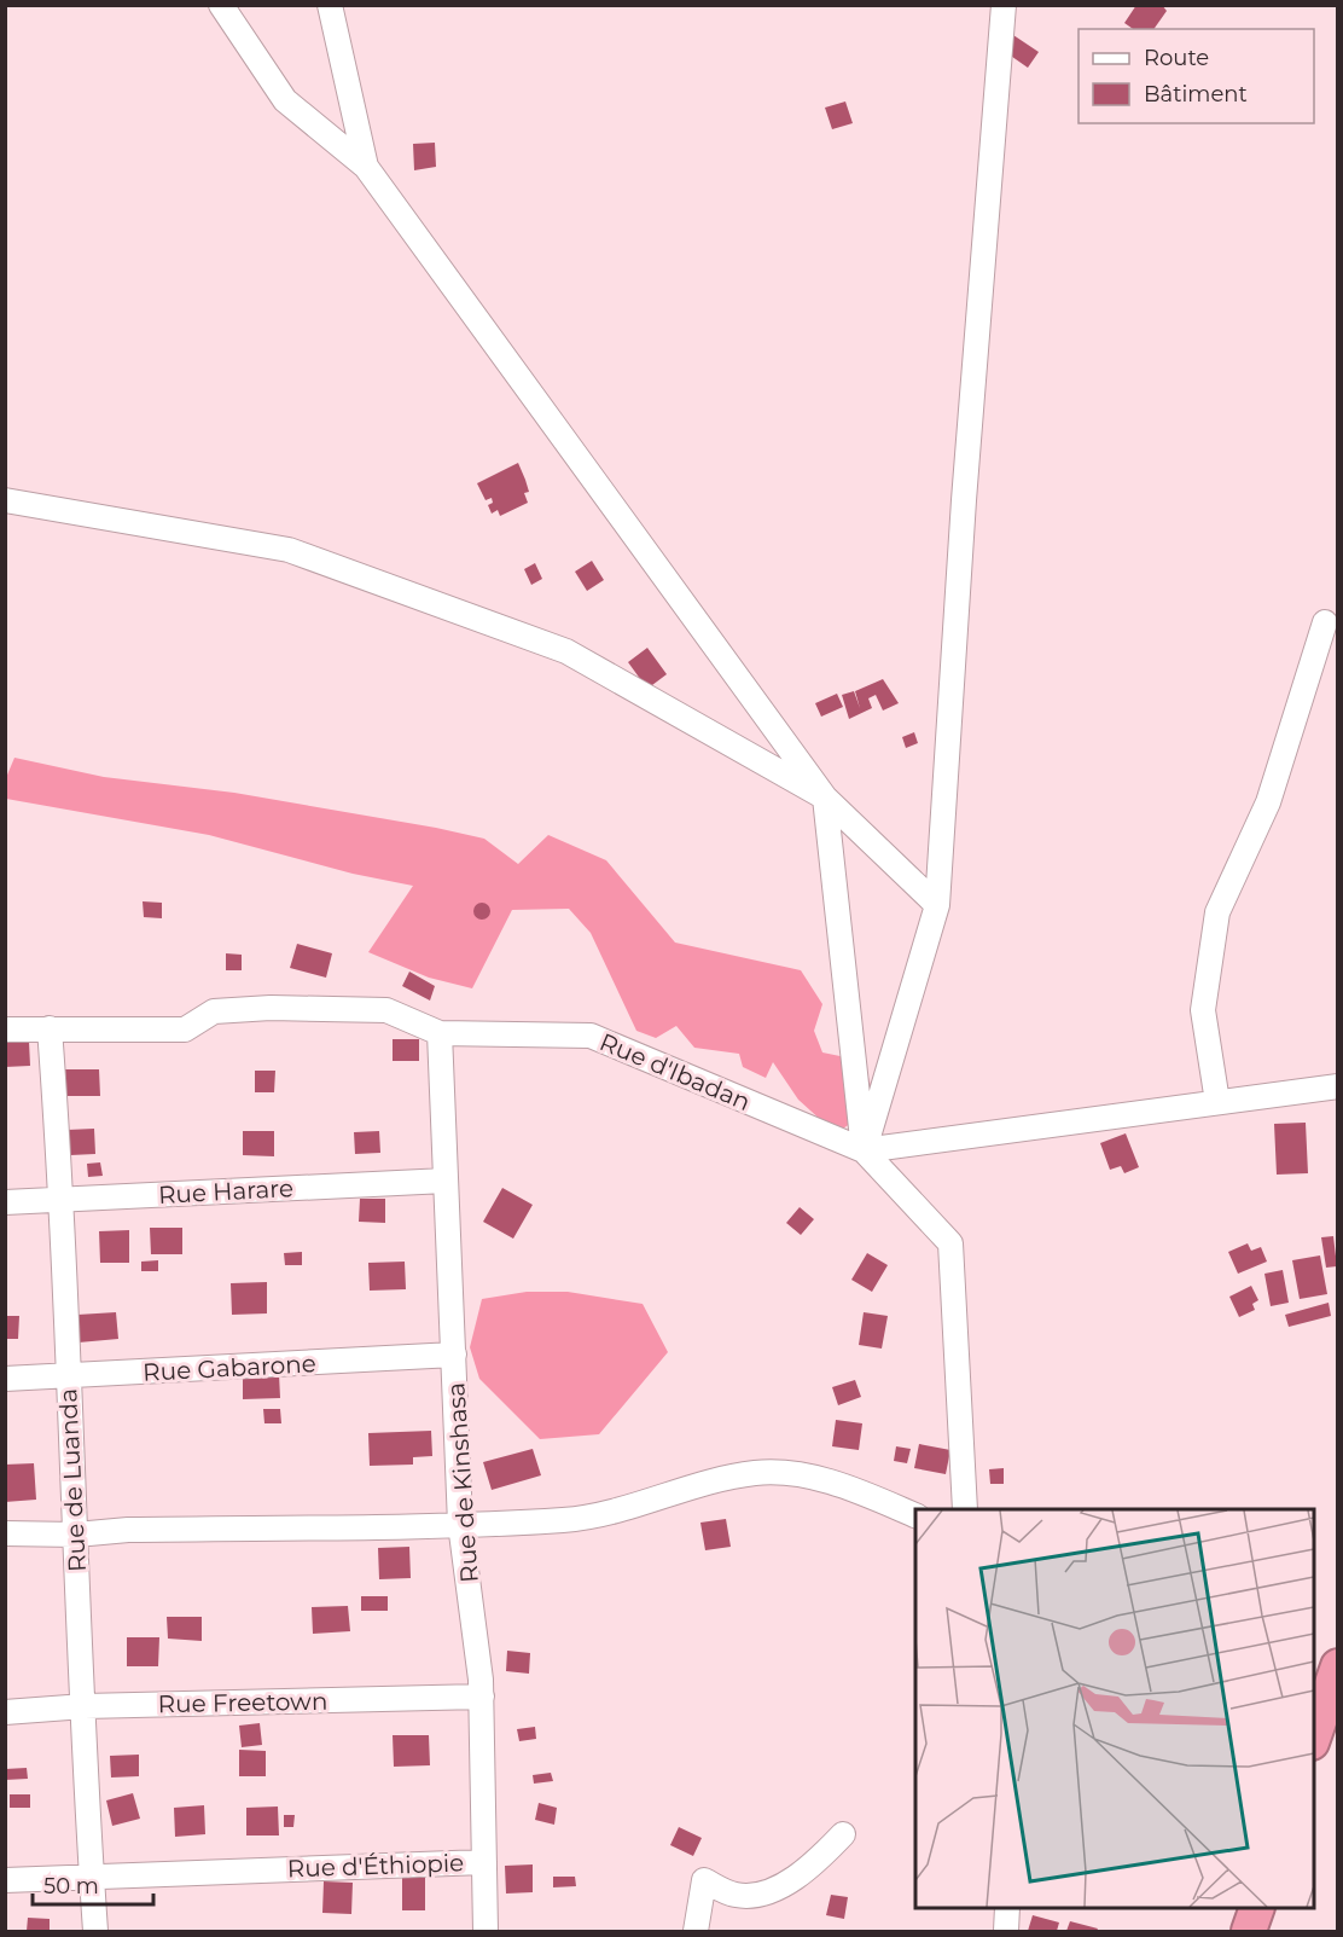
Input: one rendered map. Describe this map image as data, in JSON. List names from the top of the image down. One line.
{"streets":{"street":["Rue d'Ibadan","Rue Harare","Rue Gabarone","Rue de Luanda","Rue de Kinshasa","Rue Freetown","Rue d'Éthiopie"]},"crossings":[["Rue d'Ibadan","Rue de Luanda"],["Rue d'Ibadan","Rue de Kinshasa"],["Rue Harare","Rue de Luanda"],["Rue Harare","Rue de Kinshasa"],["Rue Gabarone","Rue de Luanda"],["Rue Gabarone","Rue de Kinshasa"],["Rue de Luanda","Rue Freetown"],["Rue de Luanda","Rue d'Éthiopie"],["Rue de Kinshasa","Rue Freetown"],["Rue de Kinshasa","Rue d'Éthiopie"]],"legend":["Route","Bâtiment"],"scale_bar":"50 m"}
